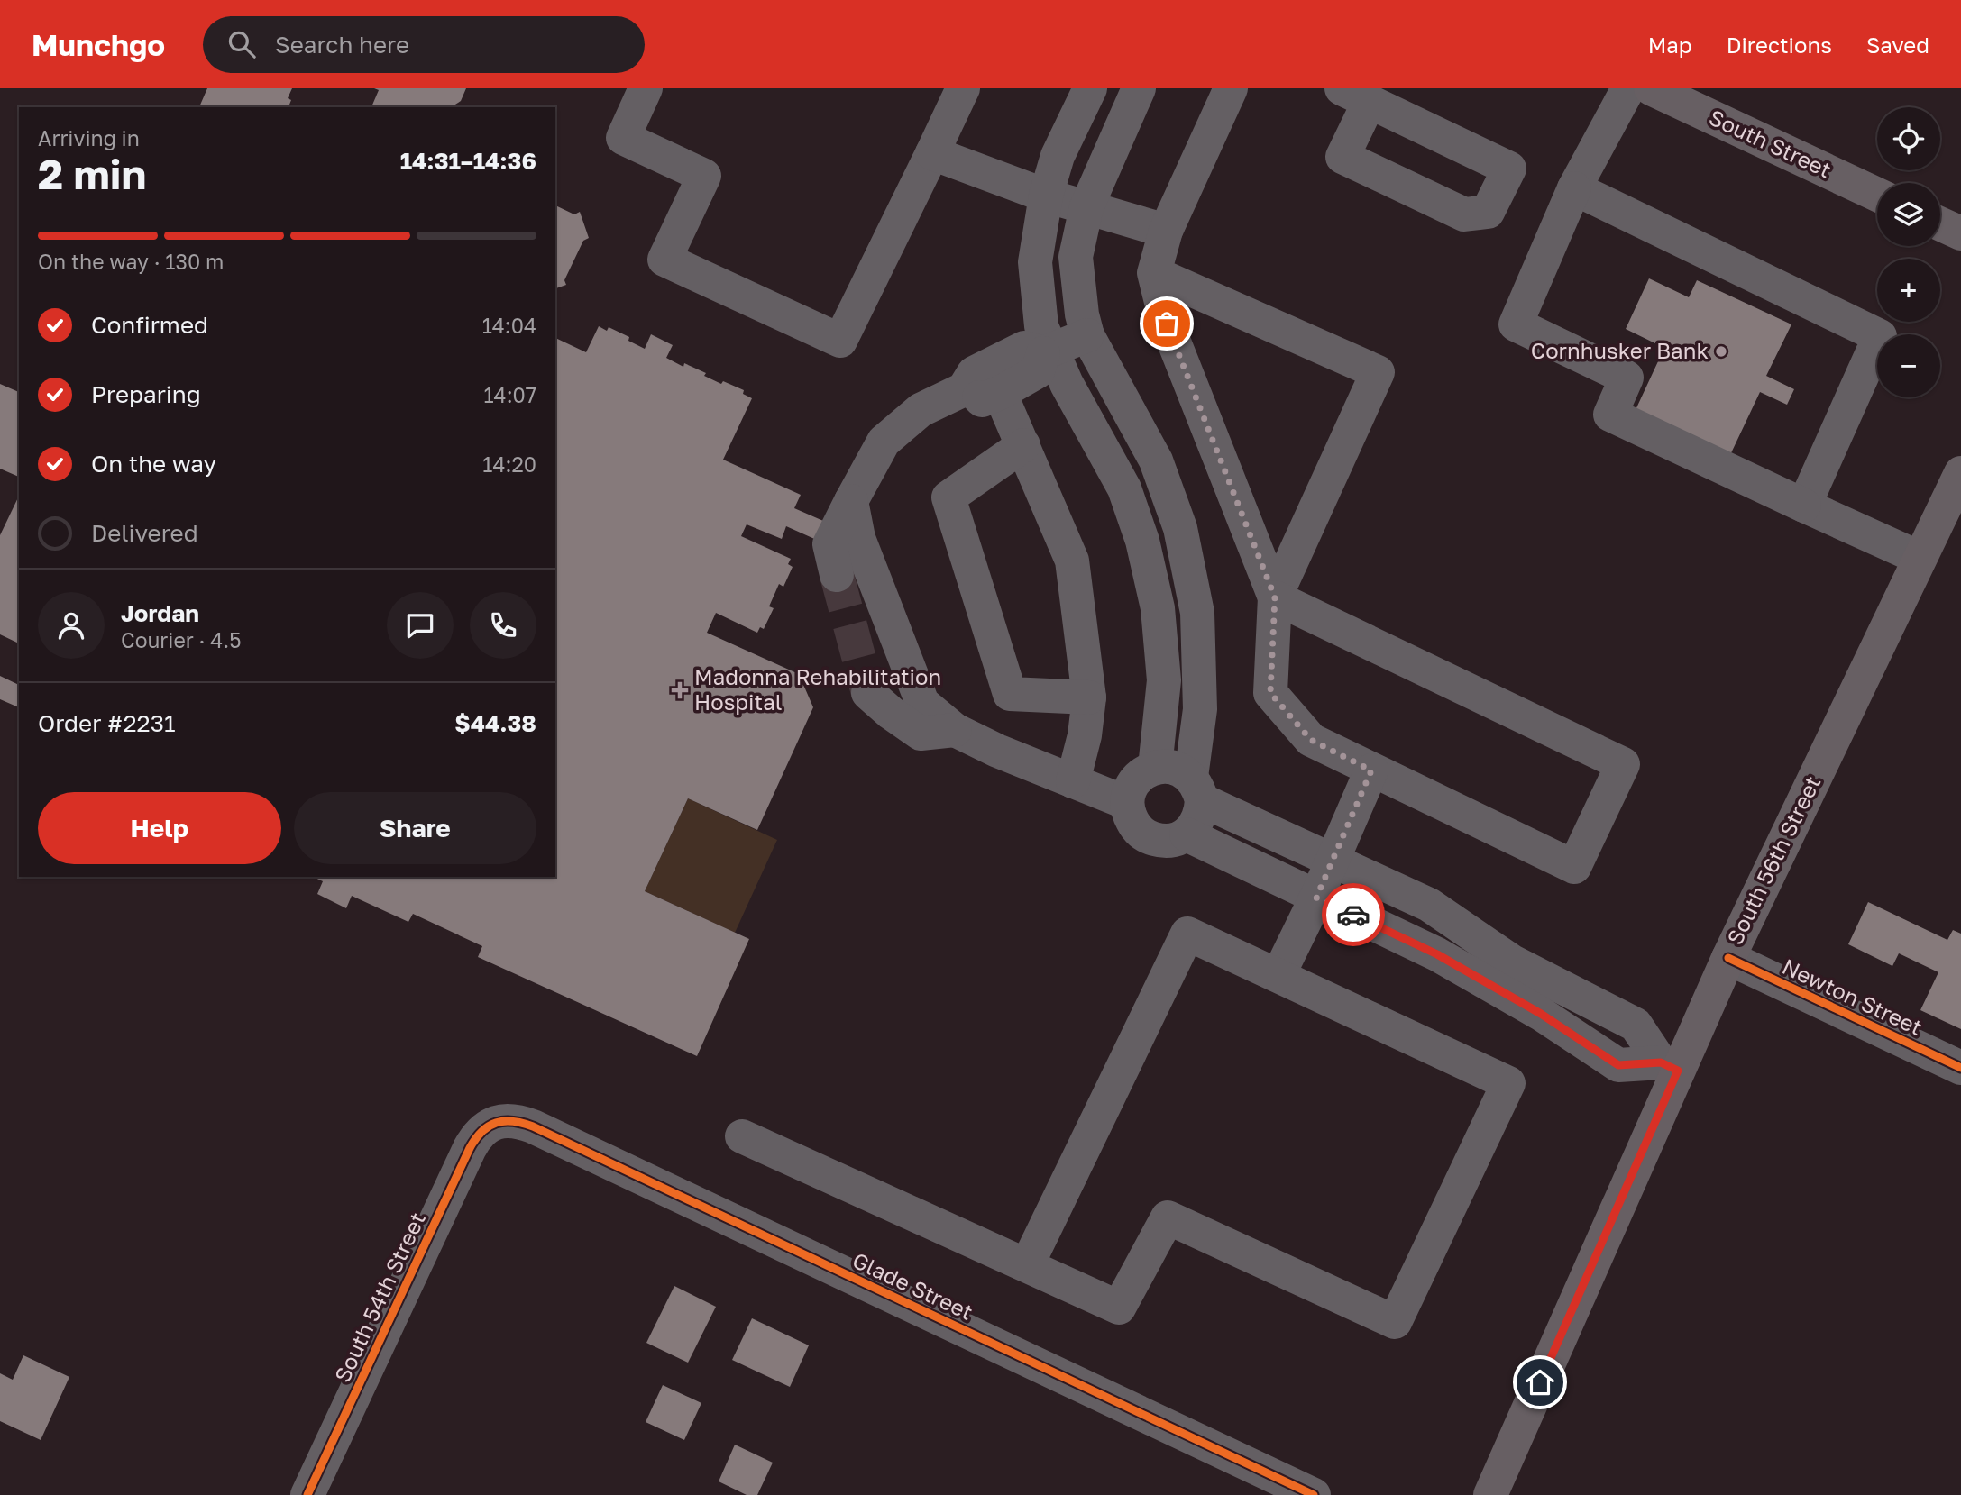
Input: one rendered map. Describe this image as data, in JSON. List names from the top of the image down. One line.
{"streets":{"main road":["South Street","South 56th Street"],"street":["Newton Street","Glade Street","South 54th Street"]},"crossings":[["South 56th Street","Newton Street"],["Glade Street","South 54th Street"]],"places":{"other":["Cornhusker Bank"],"health":["Madonna Rehabilitation Hospital"]},"page":{"header":"Munchgo","search":"Search here","nav":["Map","Directions","Saved"],"map_buttons":["+","−"],"heading":["2 min","Arriving in","14:31–14:36"],"panel":["Jordan","Courier · 4.5","Order #2231","$44.38"],"bar":"On the way · 130 m","list":[["Confirmed","14:04"],["Preparing","14:07"],["On the way","14:20"],"Delivered"],"buttons":["Help","Share"]}}
